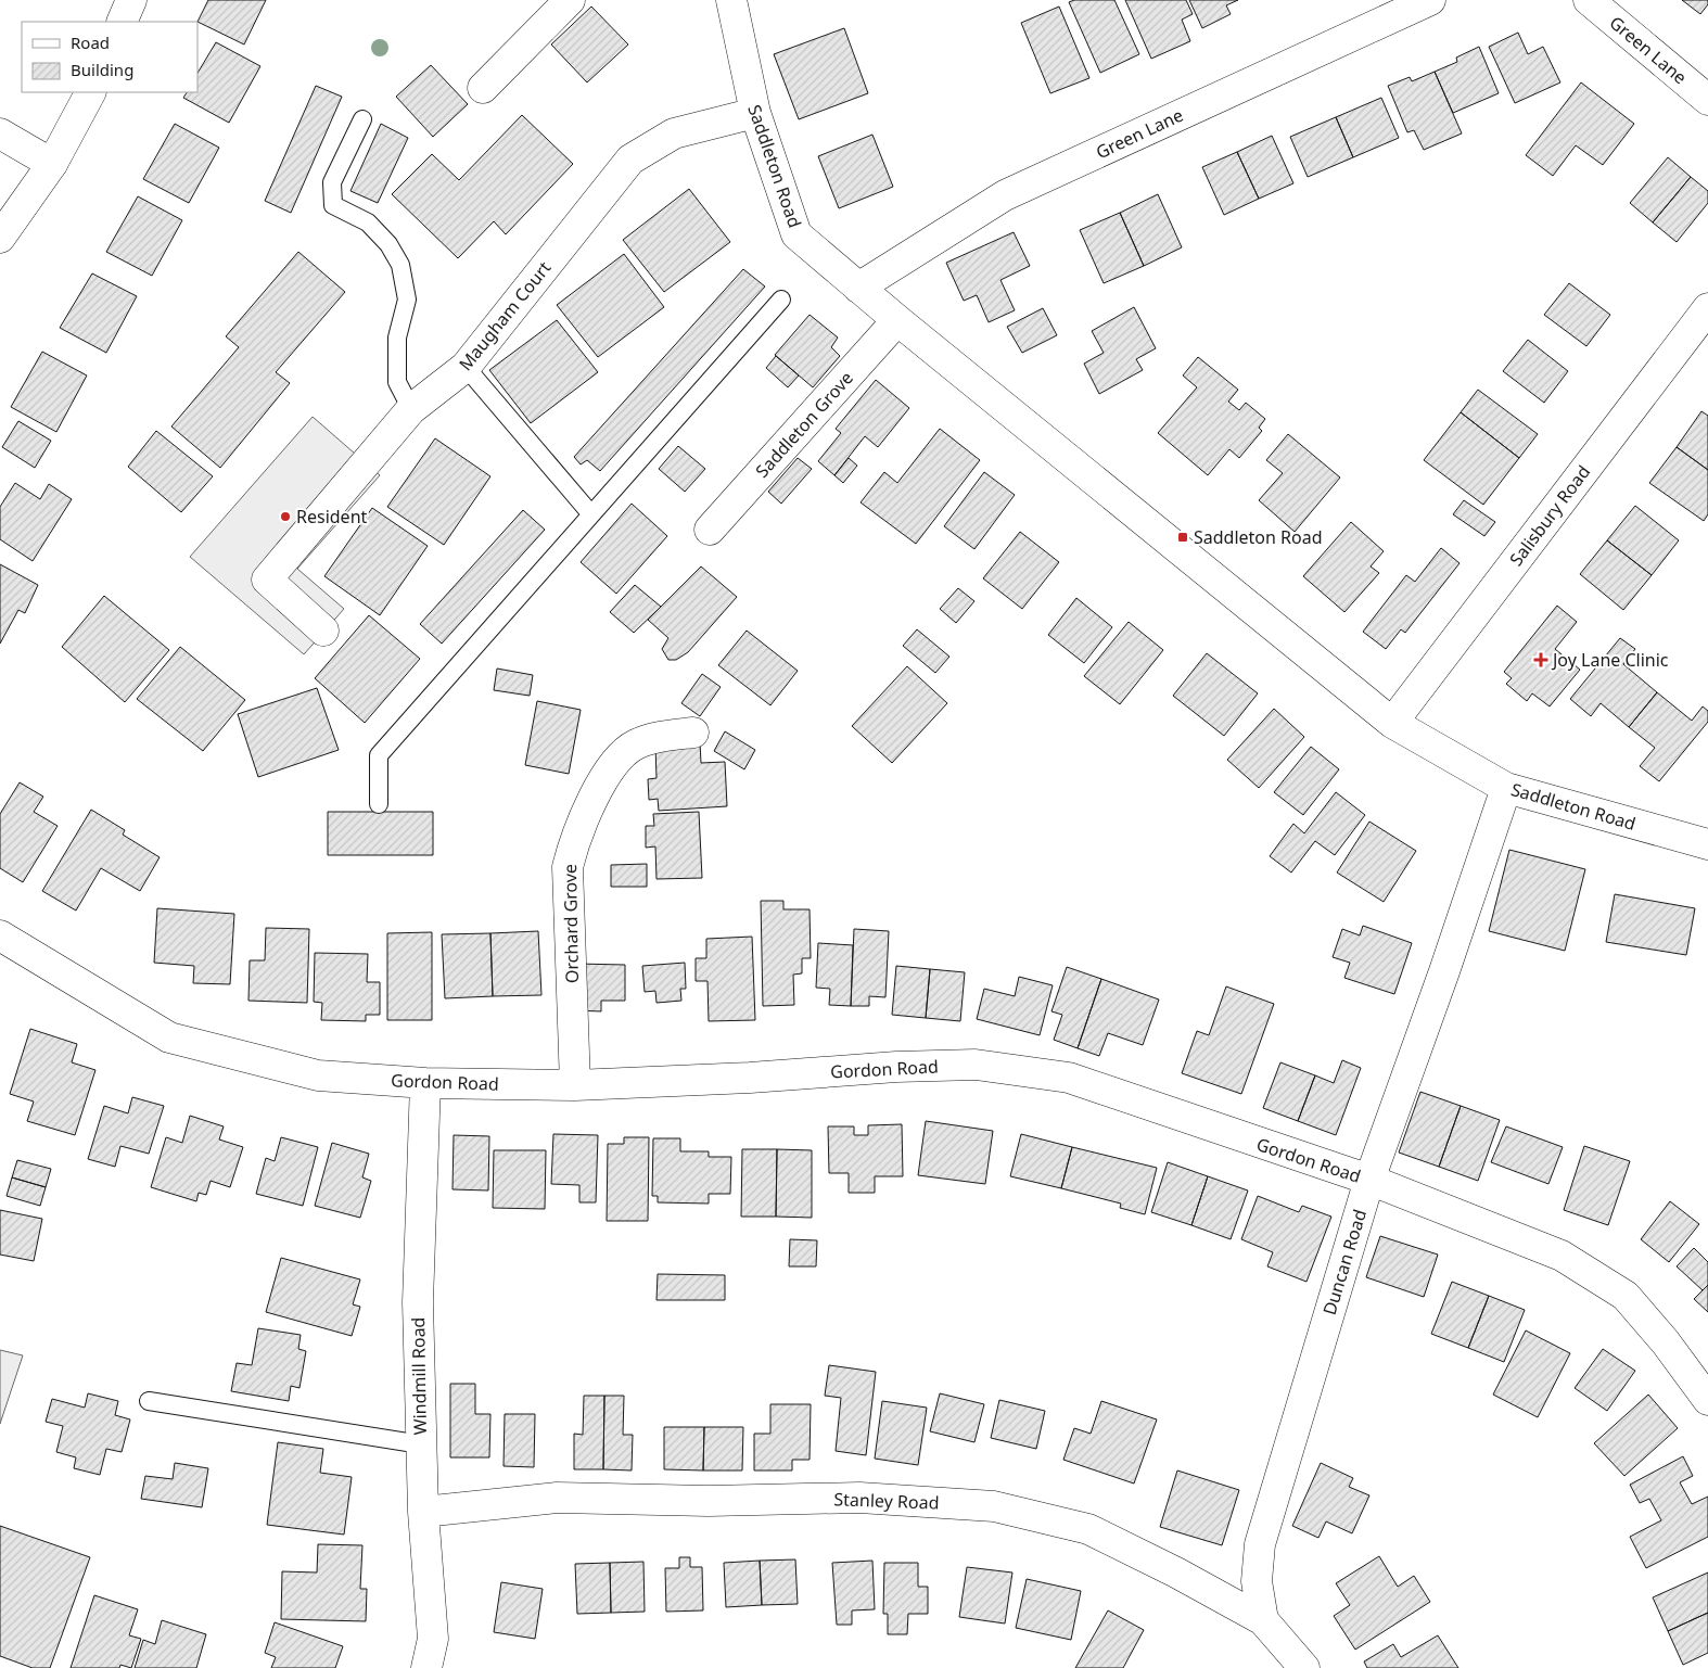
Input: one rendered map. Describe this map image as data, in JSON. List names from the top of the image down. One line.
{"streets":{"street":["Green Lane","Saddleton Road","Maugham Court","Saddleton Grove","Salisbury Road","Orchard Grove","Gordon Road","Duncan Road","Windmill Road","Stanley Road"]},"crossings":[["Green Lane","Saddleton Road"],["Saddleton Road","Maugham Court"],["Saddleton Road","Saddleton Grove"],["Saddleton Road","Salisbury Road"],["Saddleton Road","Duncan Road"],["Orchard Grove","Gordon Road"],["Gordon Road","Duncan Road"],["Gordon Road","Windmill Road"],["Duncan Road","Stanley Road"],["Windmill Road","Stanley Road"]],"places":{"other":["Resident"],"transit":["Saddleton Road"],"health":["Joy Lane Clinic"]},"legend":["Road","Building"]}
